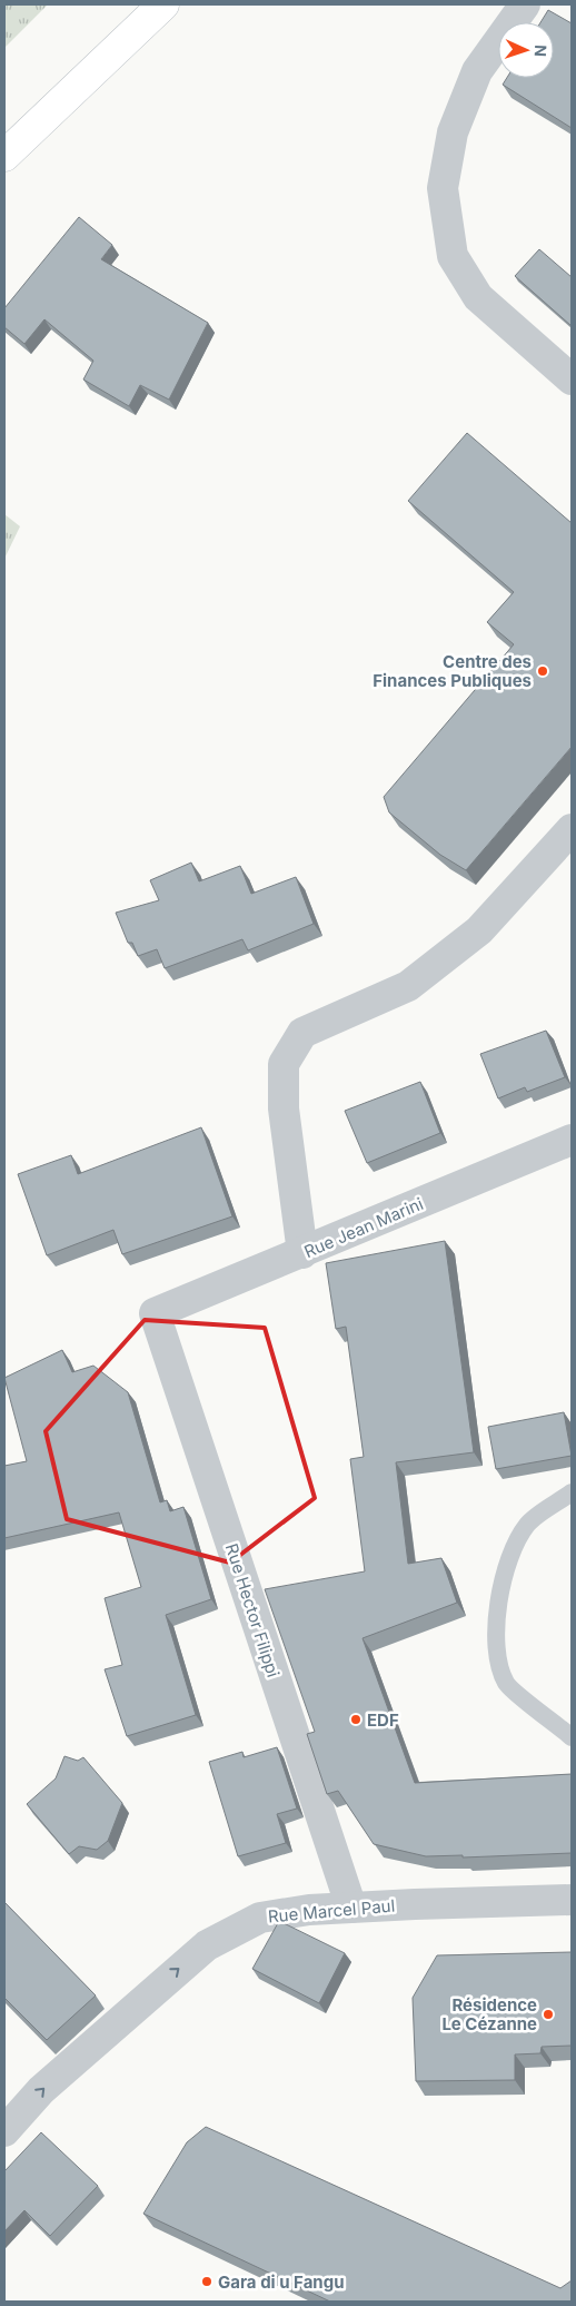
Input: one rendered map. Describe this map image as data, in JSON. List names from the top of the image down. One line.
{"streets":{"street":["Rue Jean Marini","Rue Hector Filippi","Rue Marcel Paul"]},"crossings":[["Rue Jean Marini","Rue Hector Filippi"],["Rue Hector Filippi","Rue Marcel Paul"]],"one_way":["Rue Marcel Paul"],"places":["Centre des Finances Publiques","EDF","Résidence Le Cézanne","Gara di u Fangu"],"north":"right"}
